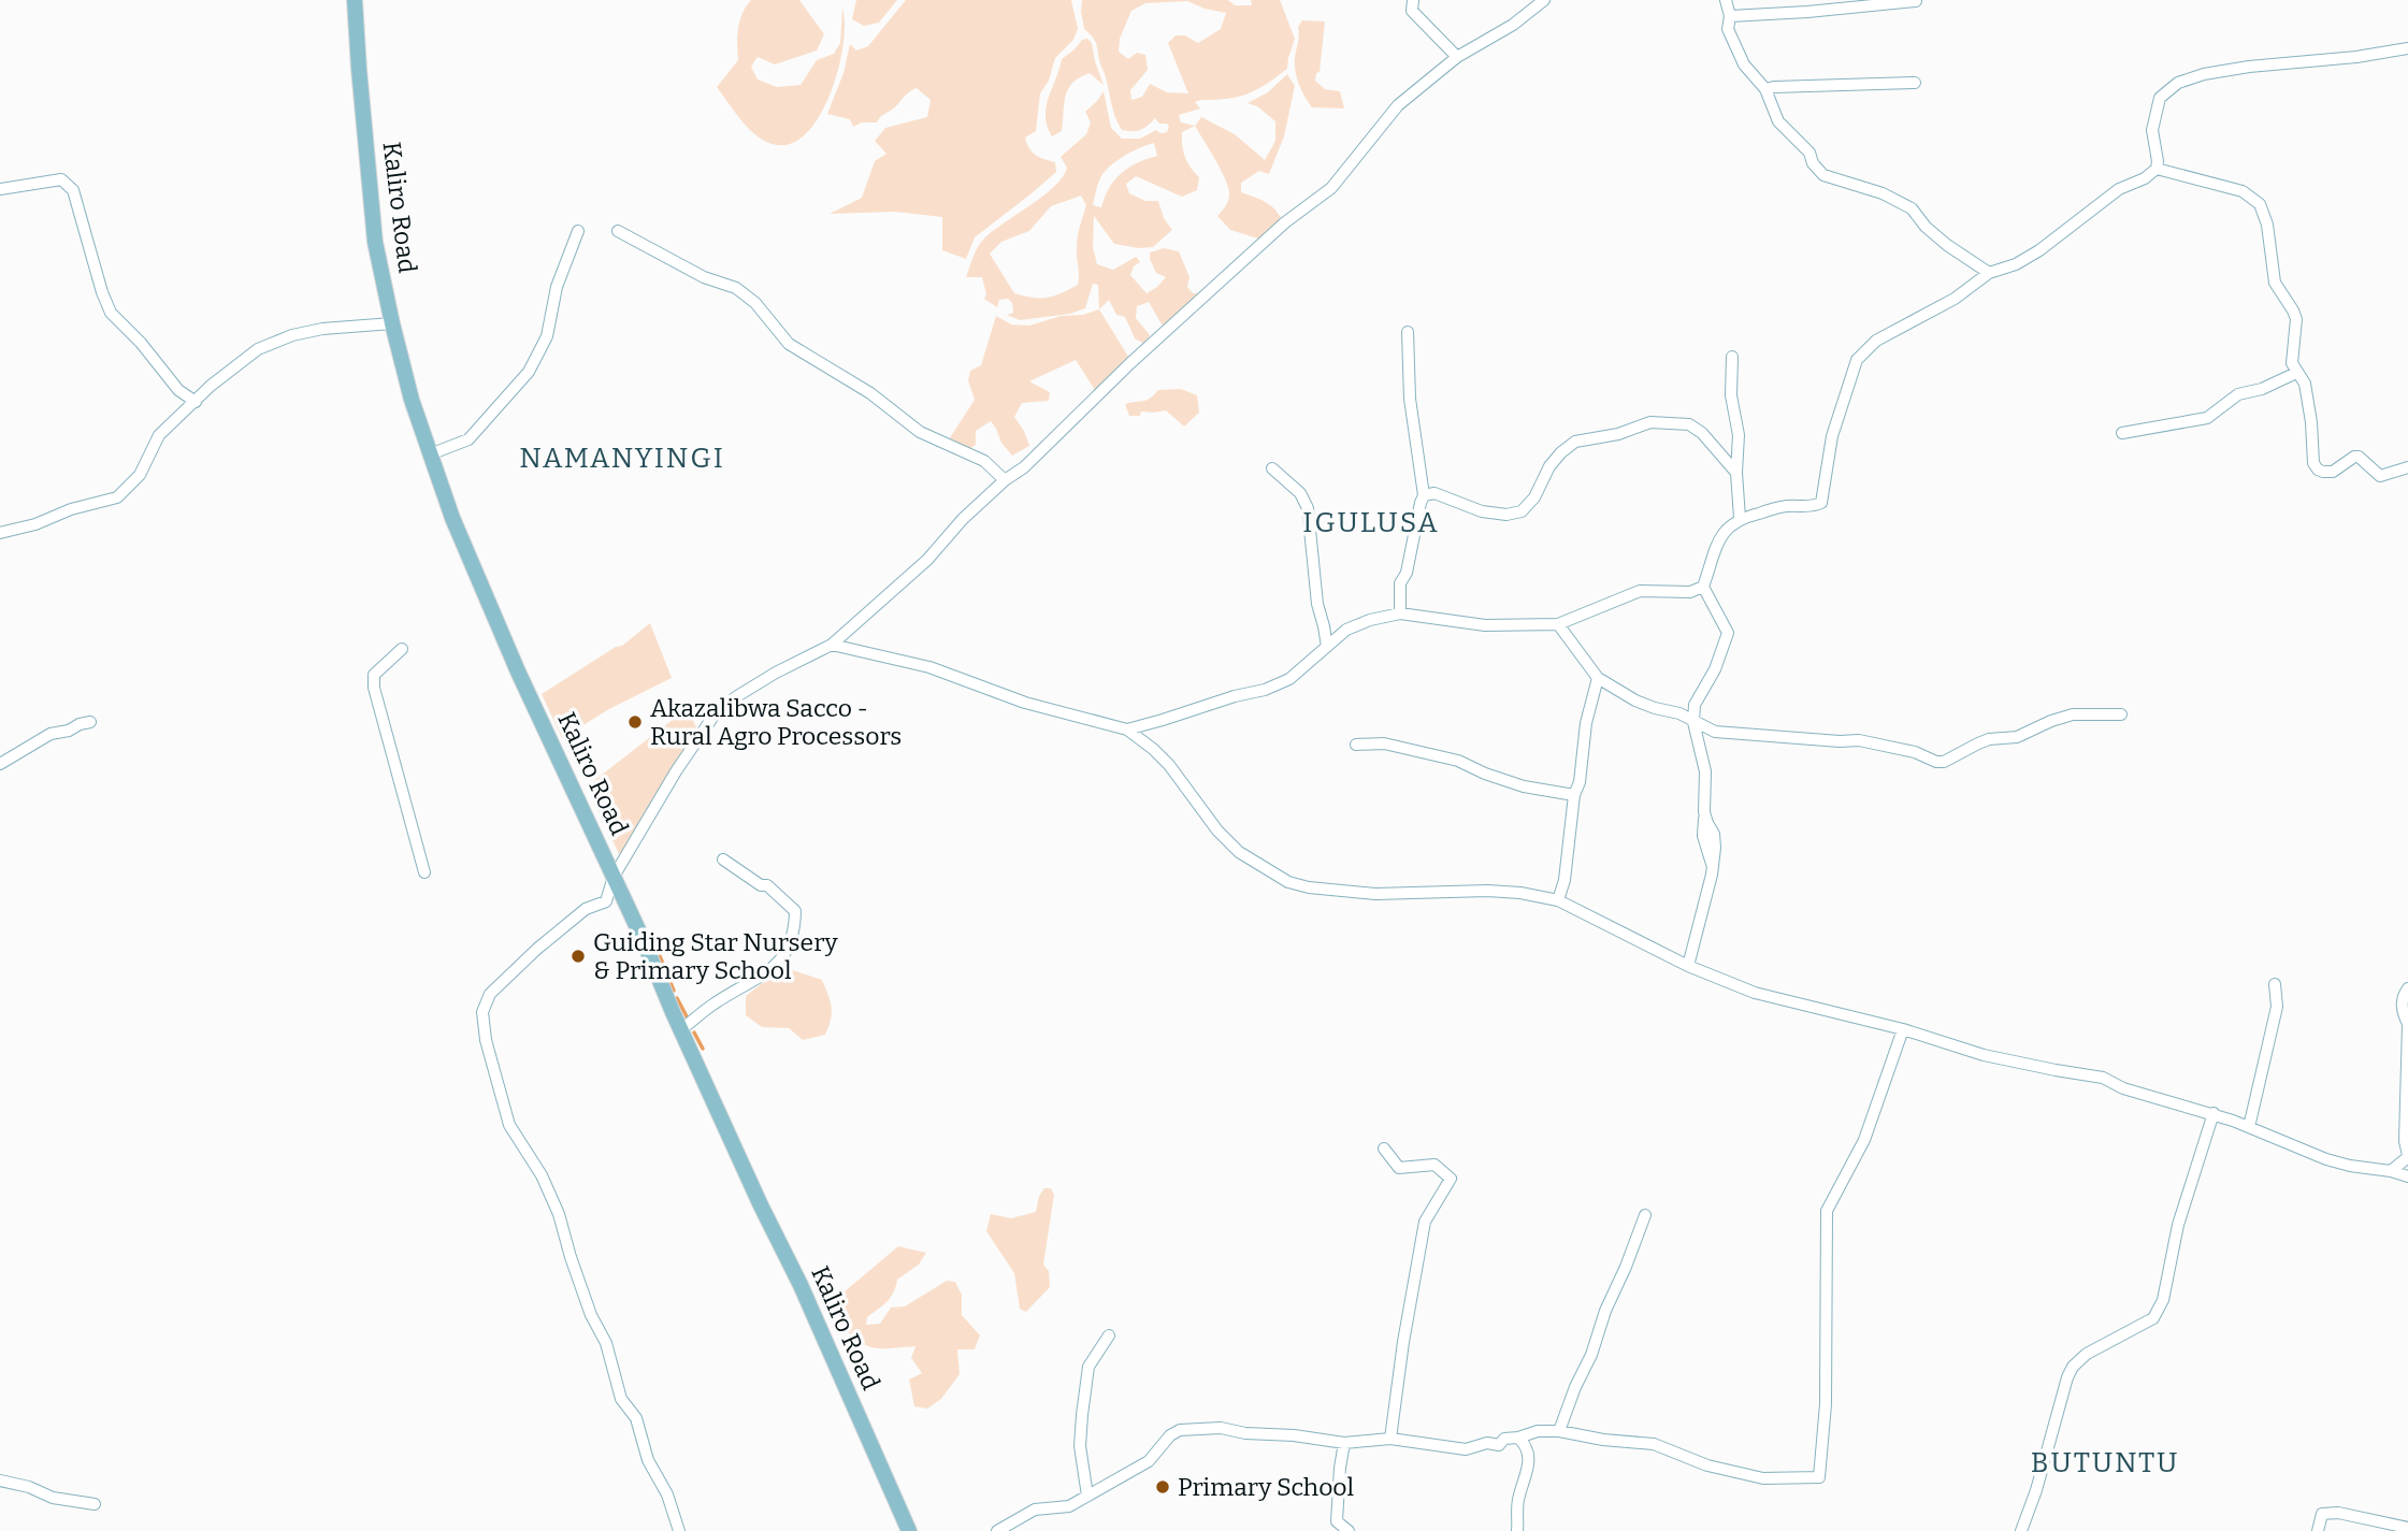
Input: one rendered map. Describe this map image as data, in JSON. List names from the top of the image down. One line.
{"streets":{"main road":["Kaliro Road"]},"districts":["NAMANYINGI","IGULUSA","BUTUNTU"],"places":["Akazalibwa Sacco - Rural Agro Processors","Guiding Star Nursery & Primary School","Primary School"]}
